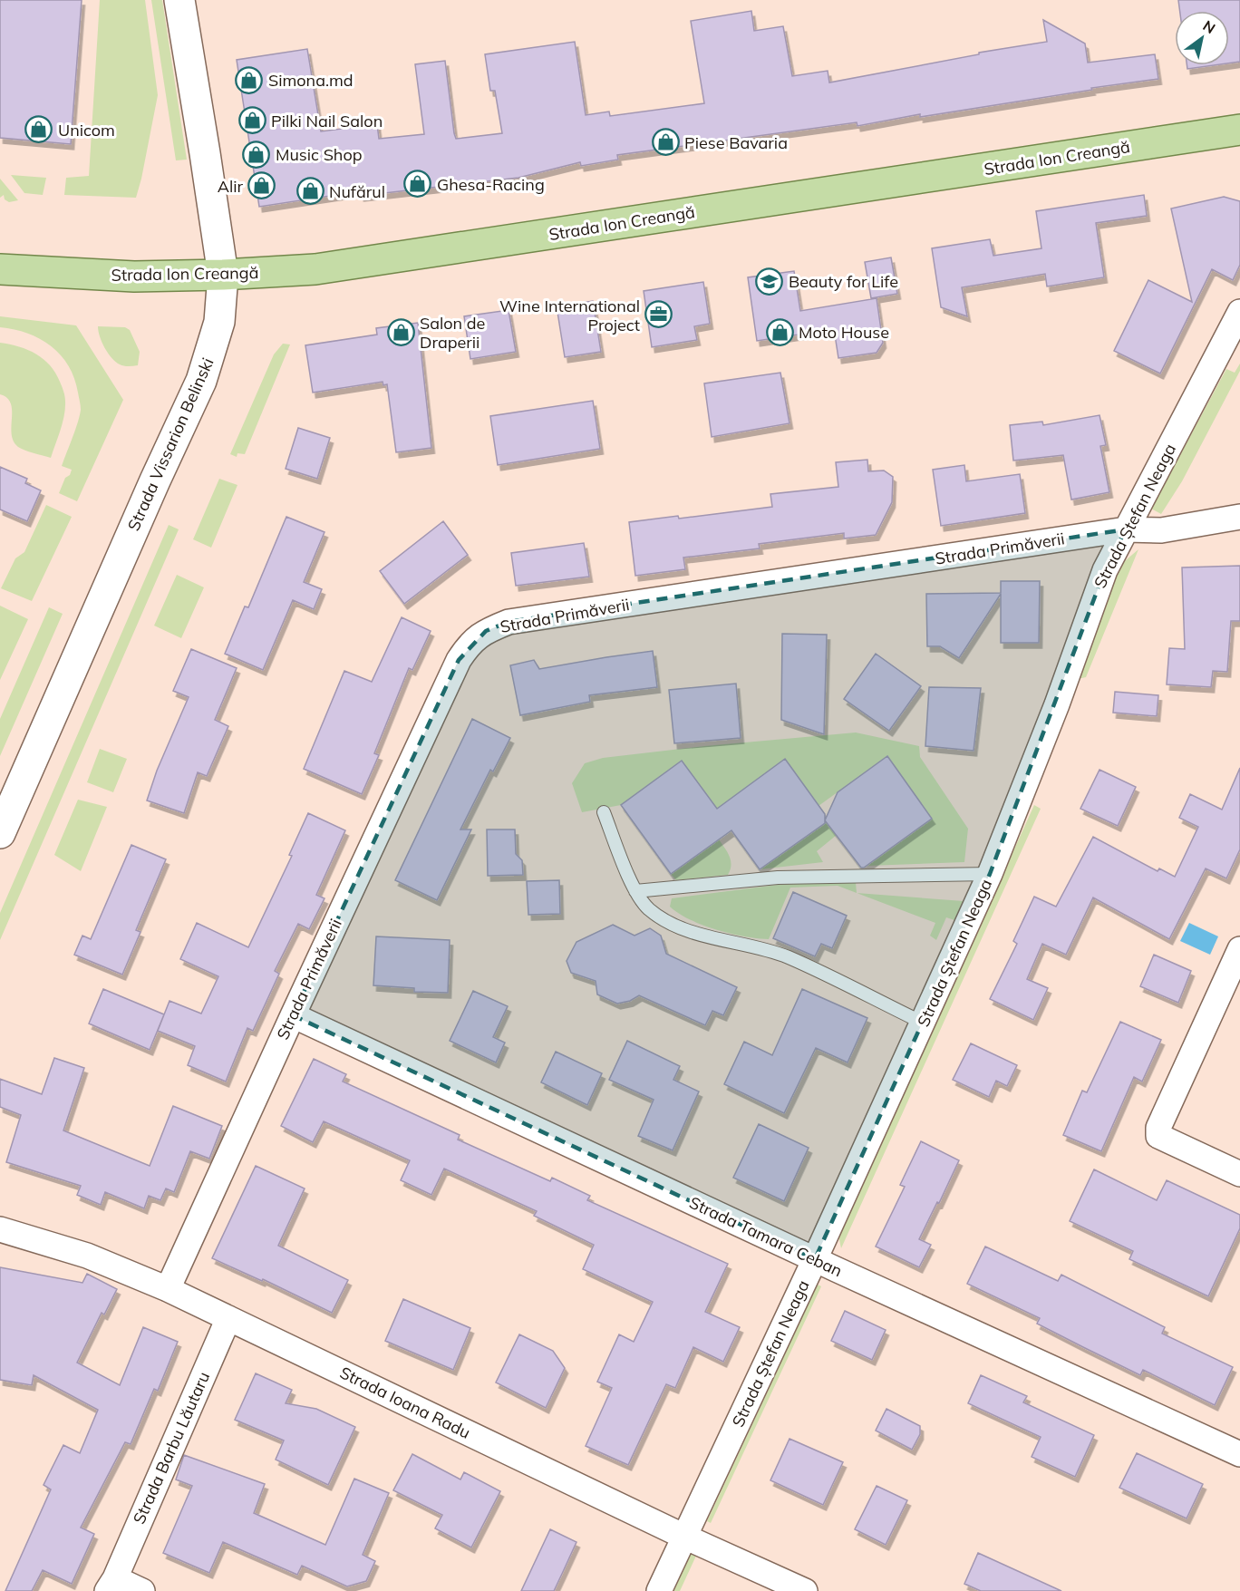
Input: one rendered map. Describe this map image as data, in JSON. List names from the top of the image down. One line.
{"streets":{"main road":["Strada Ion Creangă","Strada Vissarion Belinski"],"street":["Strada Ștefan Neaga","Strada Primăverii","Strada Tamara Ceban","Strada Ioana Radu","Strada Barbu Lăutaru"]},"crossings":[["Strada Ion Creangă","Strada Vissarion Belinski"],["Strada Ștefan Neaga","Strada Primăverii"],["Strada Ștefan Neaga","Strada Tamara Ceban"],["Strada Ștefan Neaga","Strada Ioana Radu"],["Strada Primăverii","Strada Tamara Ceban"],["Strada Primăverii","Strada Ioana Radu"],["Strada Ioana Radu","Strada Barbu Lăutaru"]],"places":{"shop":["Simona.md","Pilki Nail Salon","Unicom","Piese Bavaria","Music Shop","Ghesa-Racing","Alir","Nufărul","Salon de Draperii","Moto House"],"school or university":["Beauty for Life"],"office":["Wine International Project"]},"north":"top right"}
